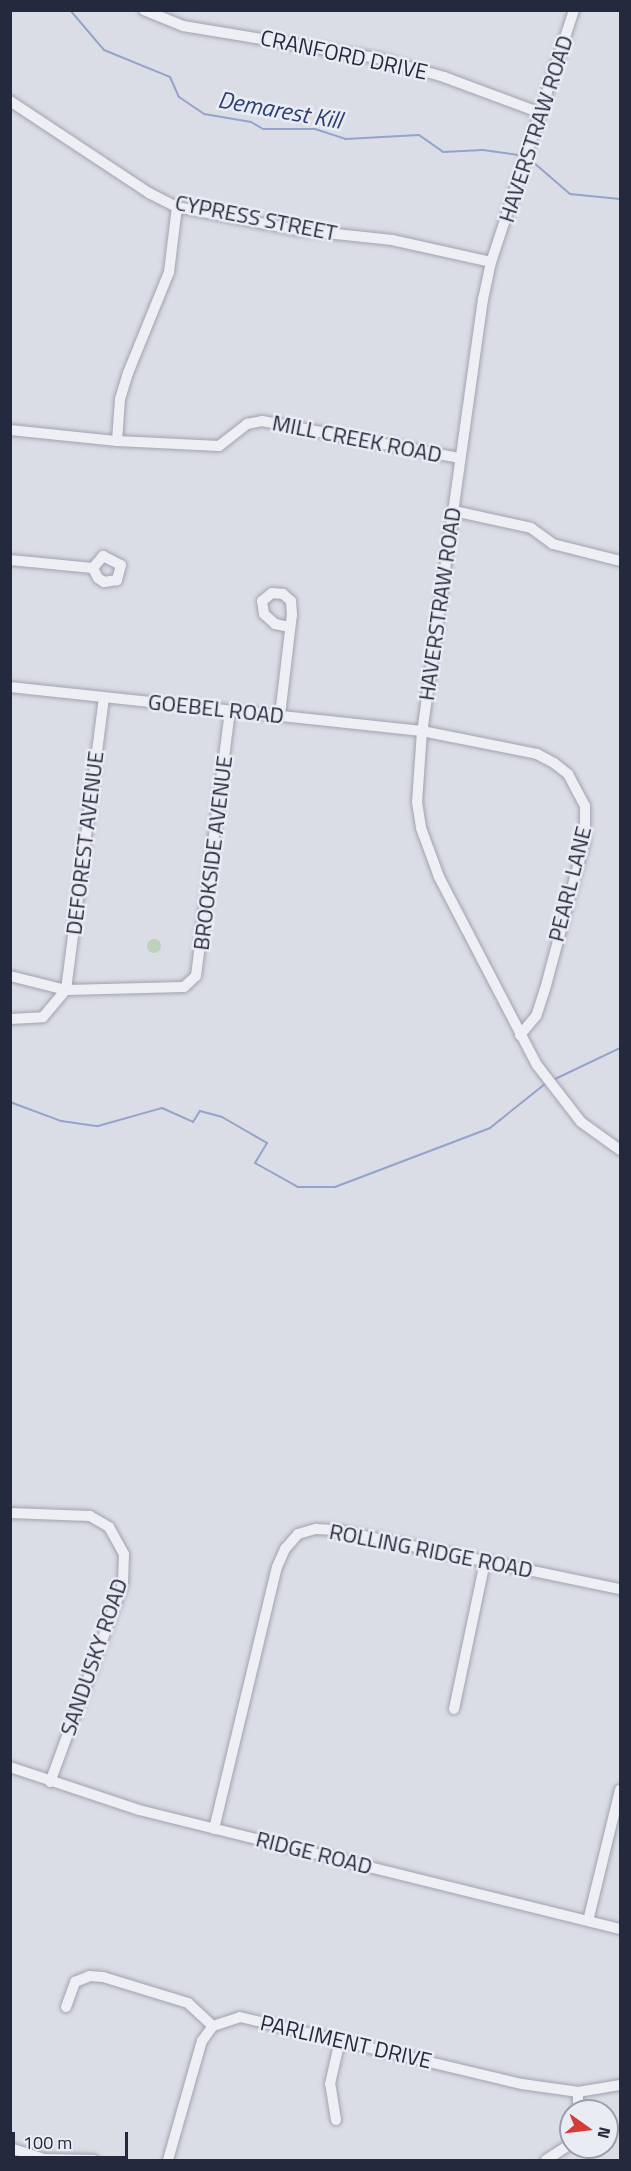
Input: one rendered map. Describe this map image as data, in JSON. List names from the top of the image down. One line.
{"streets":{"street":["CRANFORD DRIVE","HAVERSTRAW ROAD","CYPRESS STREET","MILL CREEK ROAD","GOEBEL ROAD","DEFOREST AVENUE","BROOKSIDE AVENUE","PEARL LANE","ROLLING RIDGE ROAD","SANDUSKY ROAD","RIDGE ROAD","PARLIMENT DRIVE"]},"crossings":[["CRANFORD DRIVE","HAVERSTRAW ROAD"],["HAVERSTRAW ROAD","CYPRESS STREET"],["HAVERSTRAW ROAD","MILL CREEK ROAD"],["HAVERSTRAW ROAD","GOEBEL ROAD"],["HAVERSTRAW ROAD","PEARL LANE"],["GOEBEL ROAD","DEFOREST AVENUE"],["GOEBEL ROAD","BROOKSIDE AVENUE"],["GOEBEL ROAD","PEARL LANE"],["DEFOREST AVENUE","BROOKSIDE AVENUE"],["ROLLING RIDGE ROAD","RIDGE ROAD"],["SANDUSKY ROAD","RIDGE ROAD"]],"water":["Demarest Kill"],"scale_bar":"100 m","north":"right"}
